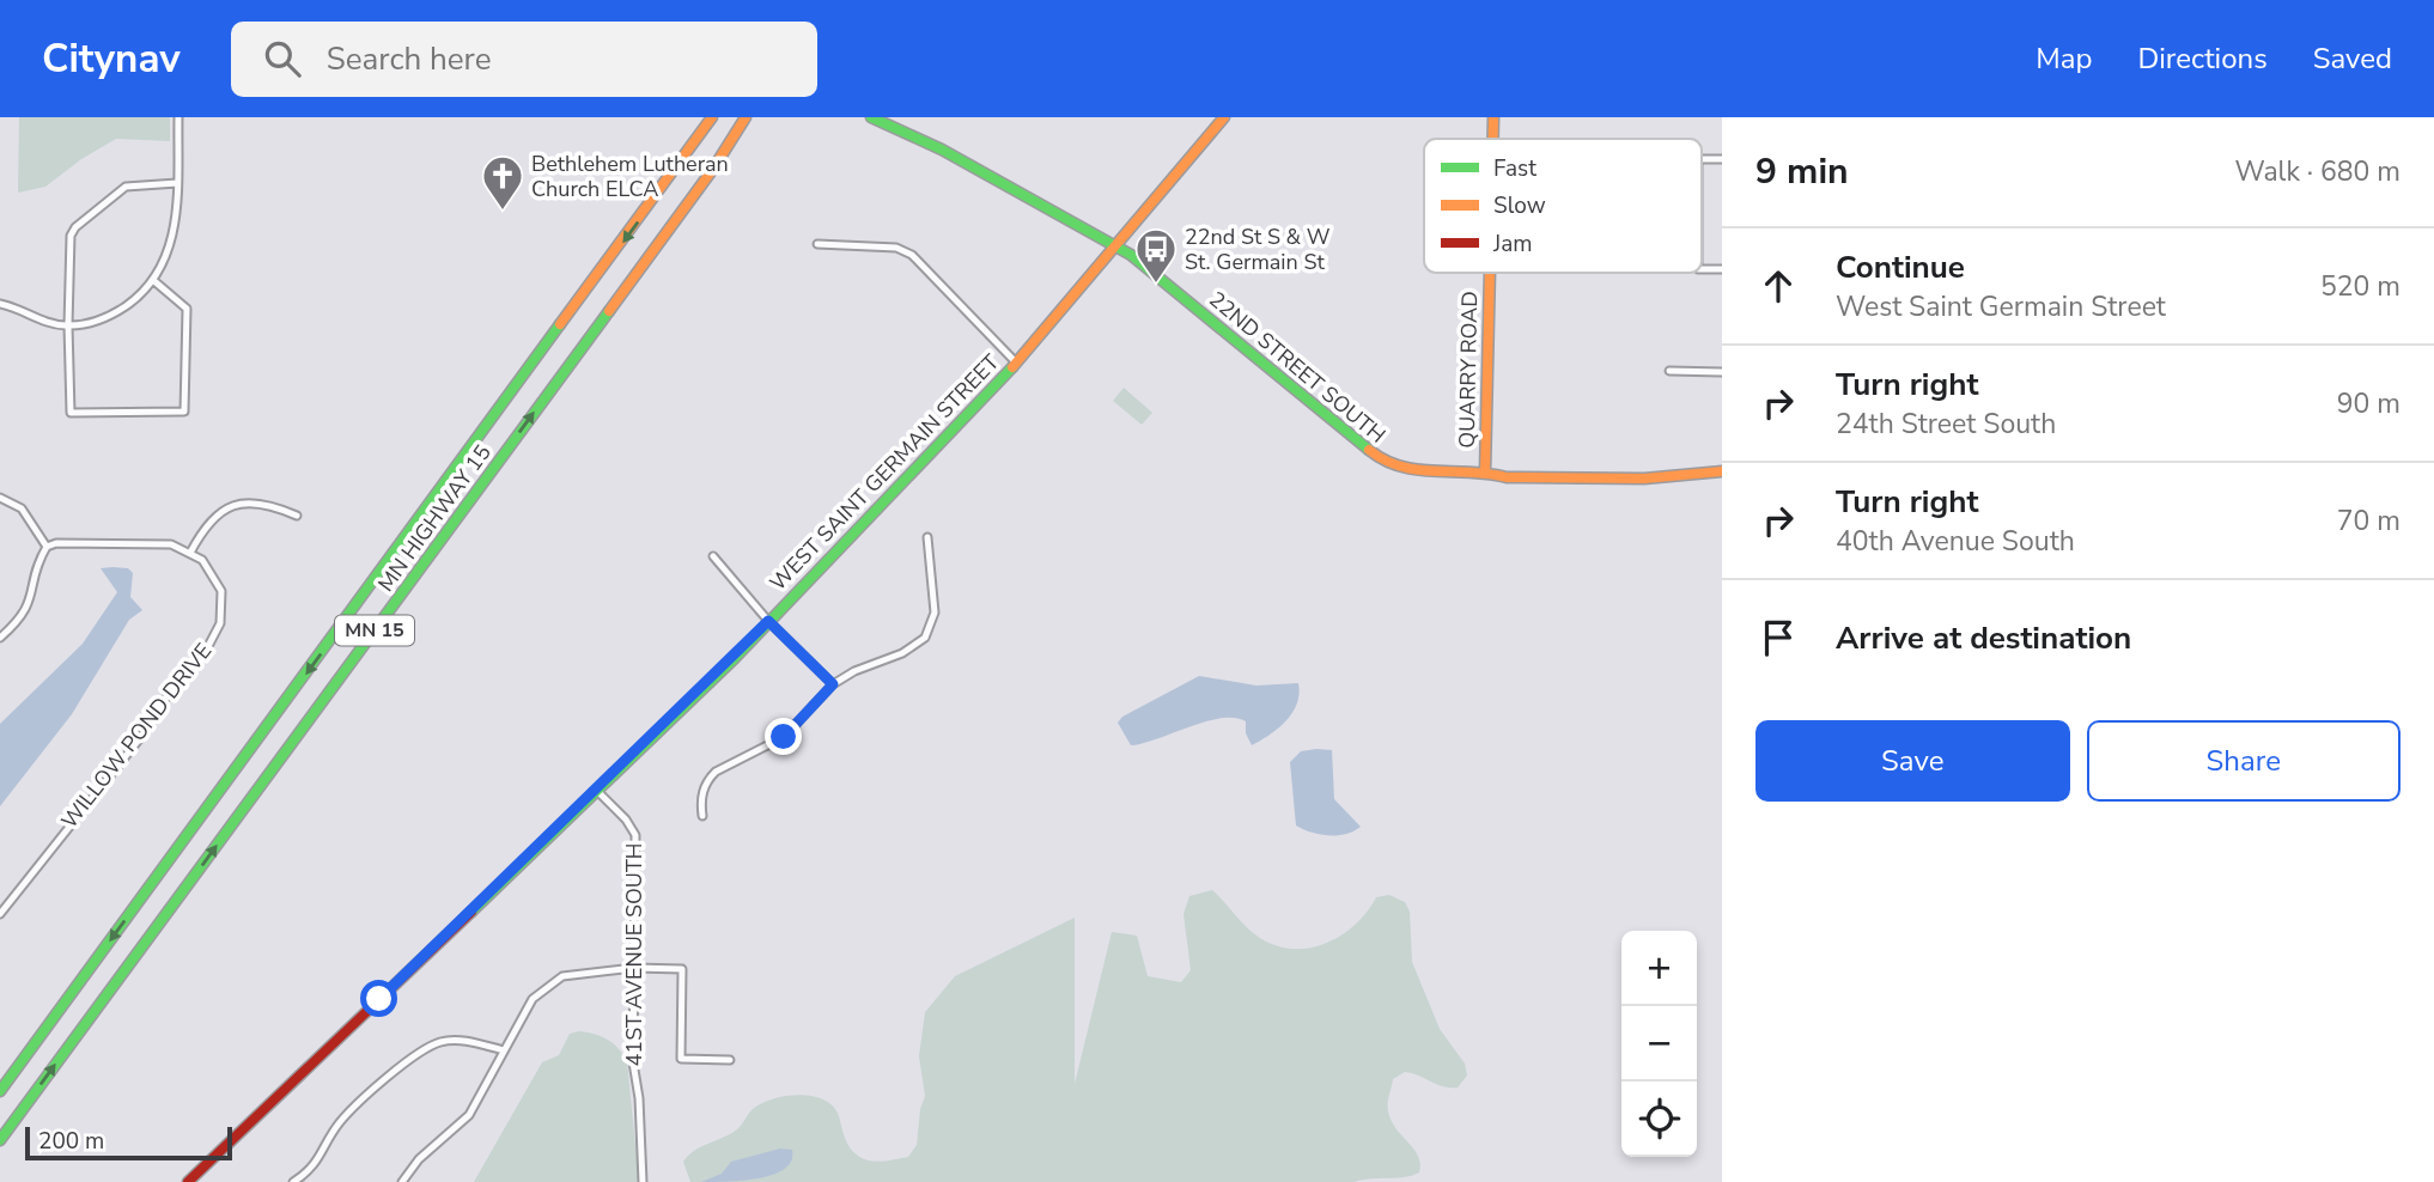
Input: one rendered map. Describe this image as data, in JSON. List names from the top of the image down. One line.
{"streets":{"main road":["22ND STREET SOUTH","QUARRY ROAD","WEST SAINT GERMAIN STREET","MN HIGHWAY 15","MN 15"],"street":["WILLOW POND DRIVE","41ST AVENUE SOUTH"]},"crossings":[["22ND STREET SOUTH","QUARRY ROAD"],["22ND STREET SOUTH","WEST SAINT GERMAIN STREET"],["WEST SAINT GERMAIN STREET","41ST AVENUE SOUTH"]],"places":{"church":["Bethlehem Lutheran Church ELCA"],"bus stop":["22nd St S & W St. Germain St"]},"legend":["Fast","Slow","Jam"],"scale_bar":"200 m","page":{"header":"Citynav","search":"Search here","nav":["Map","Directions","Saved"],"heading":["9 min","Walk · 680 m"],"list":[["Continue","West Saint Germain Street","520 m"],["Turn right","24th Street South","90 m"],["Turn right","40th Avenue South","70 m"],"Arrive at destination"],"buttons":["Save","Share"],"map_buttons":["+","−"],"scale":"200 m"}}
